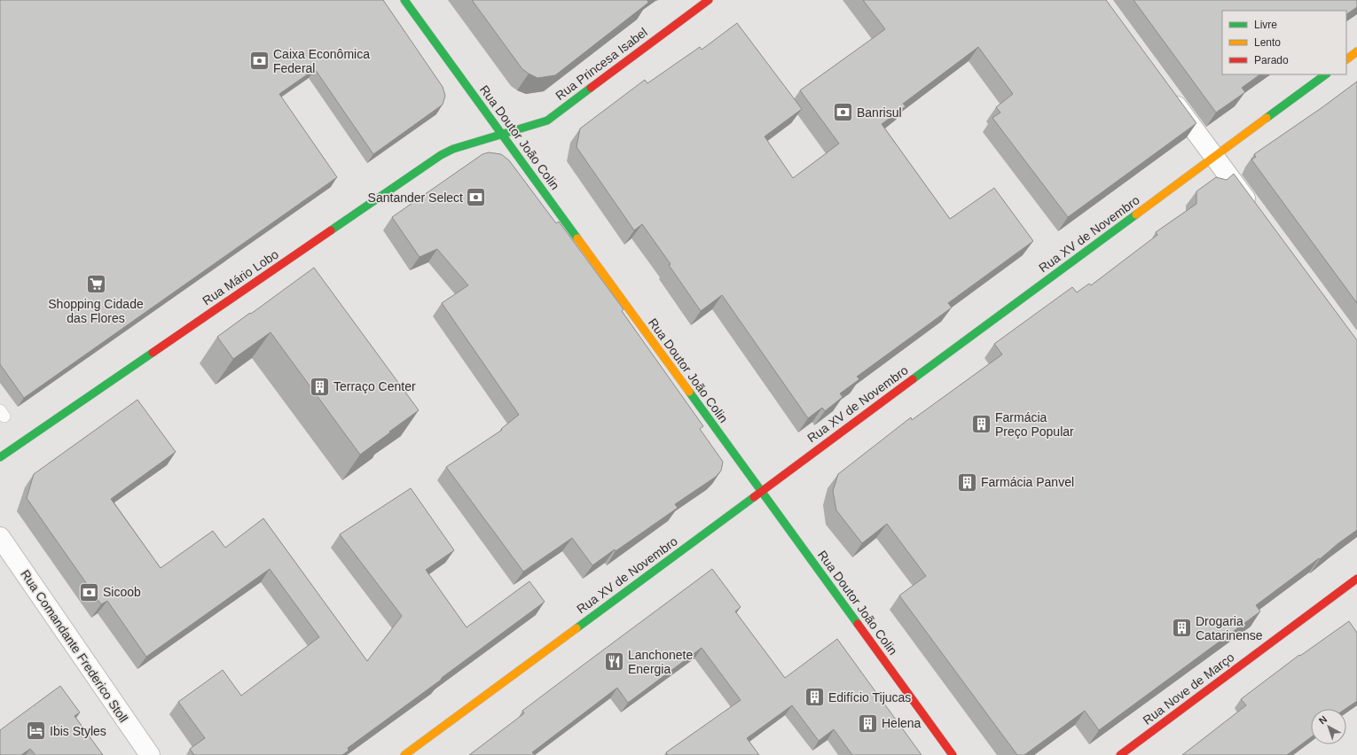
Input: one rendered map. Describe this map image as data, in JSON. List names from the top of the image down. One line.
{"streets":{"main road":["Rua Princesa Isabel","Rua Doutor João Colin","Rua XV de Novembro","Rua Mário Lobo","Rua Nove de Março"],"street":["Rua Comandante Frederico Stoll"]},"crossings":[["Rua Princesa Isabel","Rua Doutor João Colin"],["Rua Princesa Isabel","Rua Mário Lobo"],["Rua Doutor João Colin","Rua XV de Novembro"],["Rua Doutor João Colin","Rua Mário Lobo"]],"places":{"bank":["Caixa Econômica Federal","Banrisul","Santander Select","Sicoob"],"supermarket":["Shopping Cidade das Flores"],"building":["Terraço Center","Farmácia Preço Popular","Farmácia Panvel","Drogaria Catarinense","Edifício Tijucas","Helena"],"restaurant":["Lanchonete Energia"],"hotel":["Ibis Styles"]},"legend":["Livre","Lento","Parado"],"north":"top left"}
